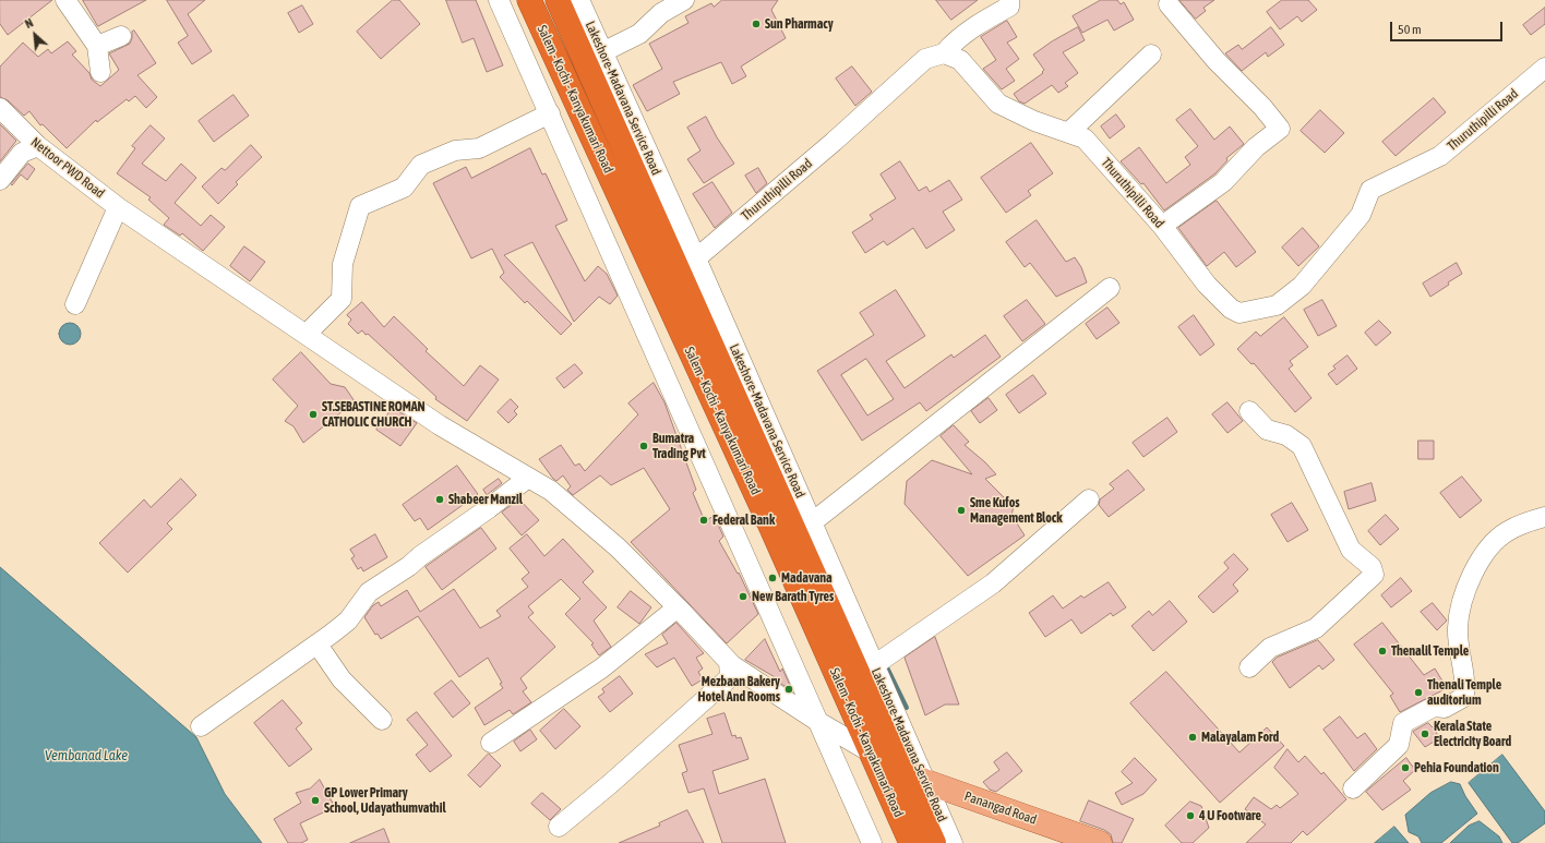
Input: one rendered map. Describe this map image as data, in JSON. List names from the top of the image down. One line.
{"streets":{"highway":["Salem - Kochi - Kanyakumari Road"],"main road":["Panangad Road"],"street":["Lakeshore-Madavana Service Road","Thuruthipilli Road","Nettoor PWD Road"]},"crossings":[["Lakeshore-Madavana Service Road","Thuruthipilli Road"],["Lakeshore-Madavana Service Road","Panangad Road"],["Salem - Kochi - Kanyakumari Road","Nettoor PWD Road"],["Salem - Kochi - Kanyakumari Road","Panangad Road"]],"water":["Vembanad Lake"],"places":["Sun Pharmacy","ST.SEBASTINE ROMAN CATHOLIC CHURCH","Bumatra Trading Pvt","Shabeer Manzil","Sme Kufos Management Block","Federal Bank","Madavana","New Barath Tyres","Thenalil Temple","Mezbaan Bakery Hotel And Rooms","Thenali Temple auditorium","Kerala State Electricity Board","Malayalam Ford","Pehia Foundation","GP Lower Primary School, Udayathumvathil","4 U Footware"],"scale_bar":"50 m","north":"top left"}
